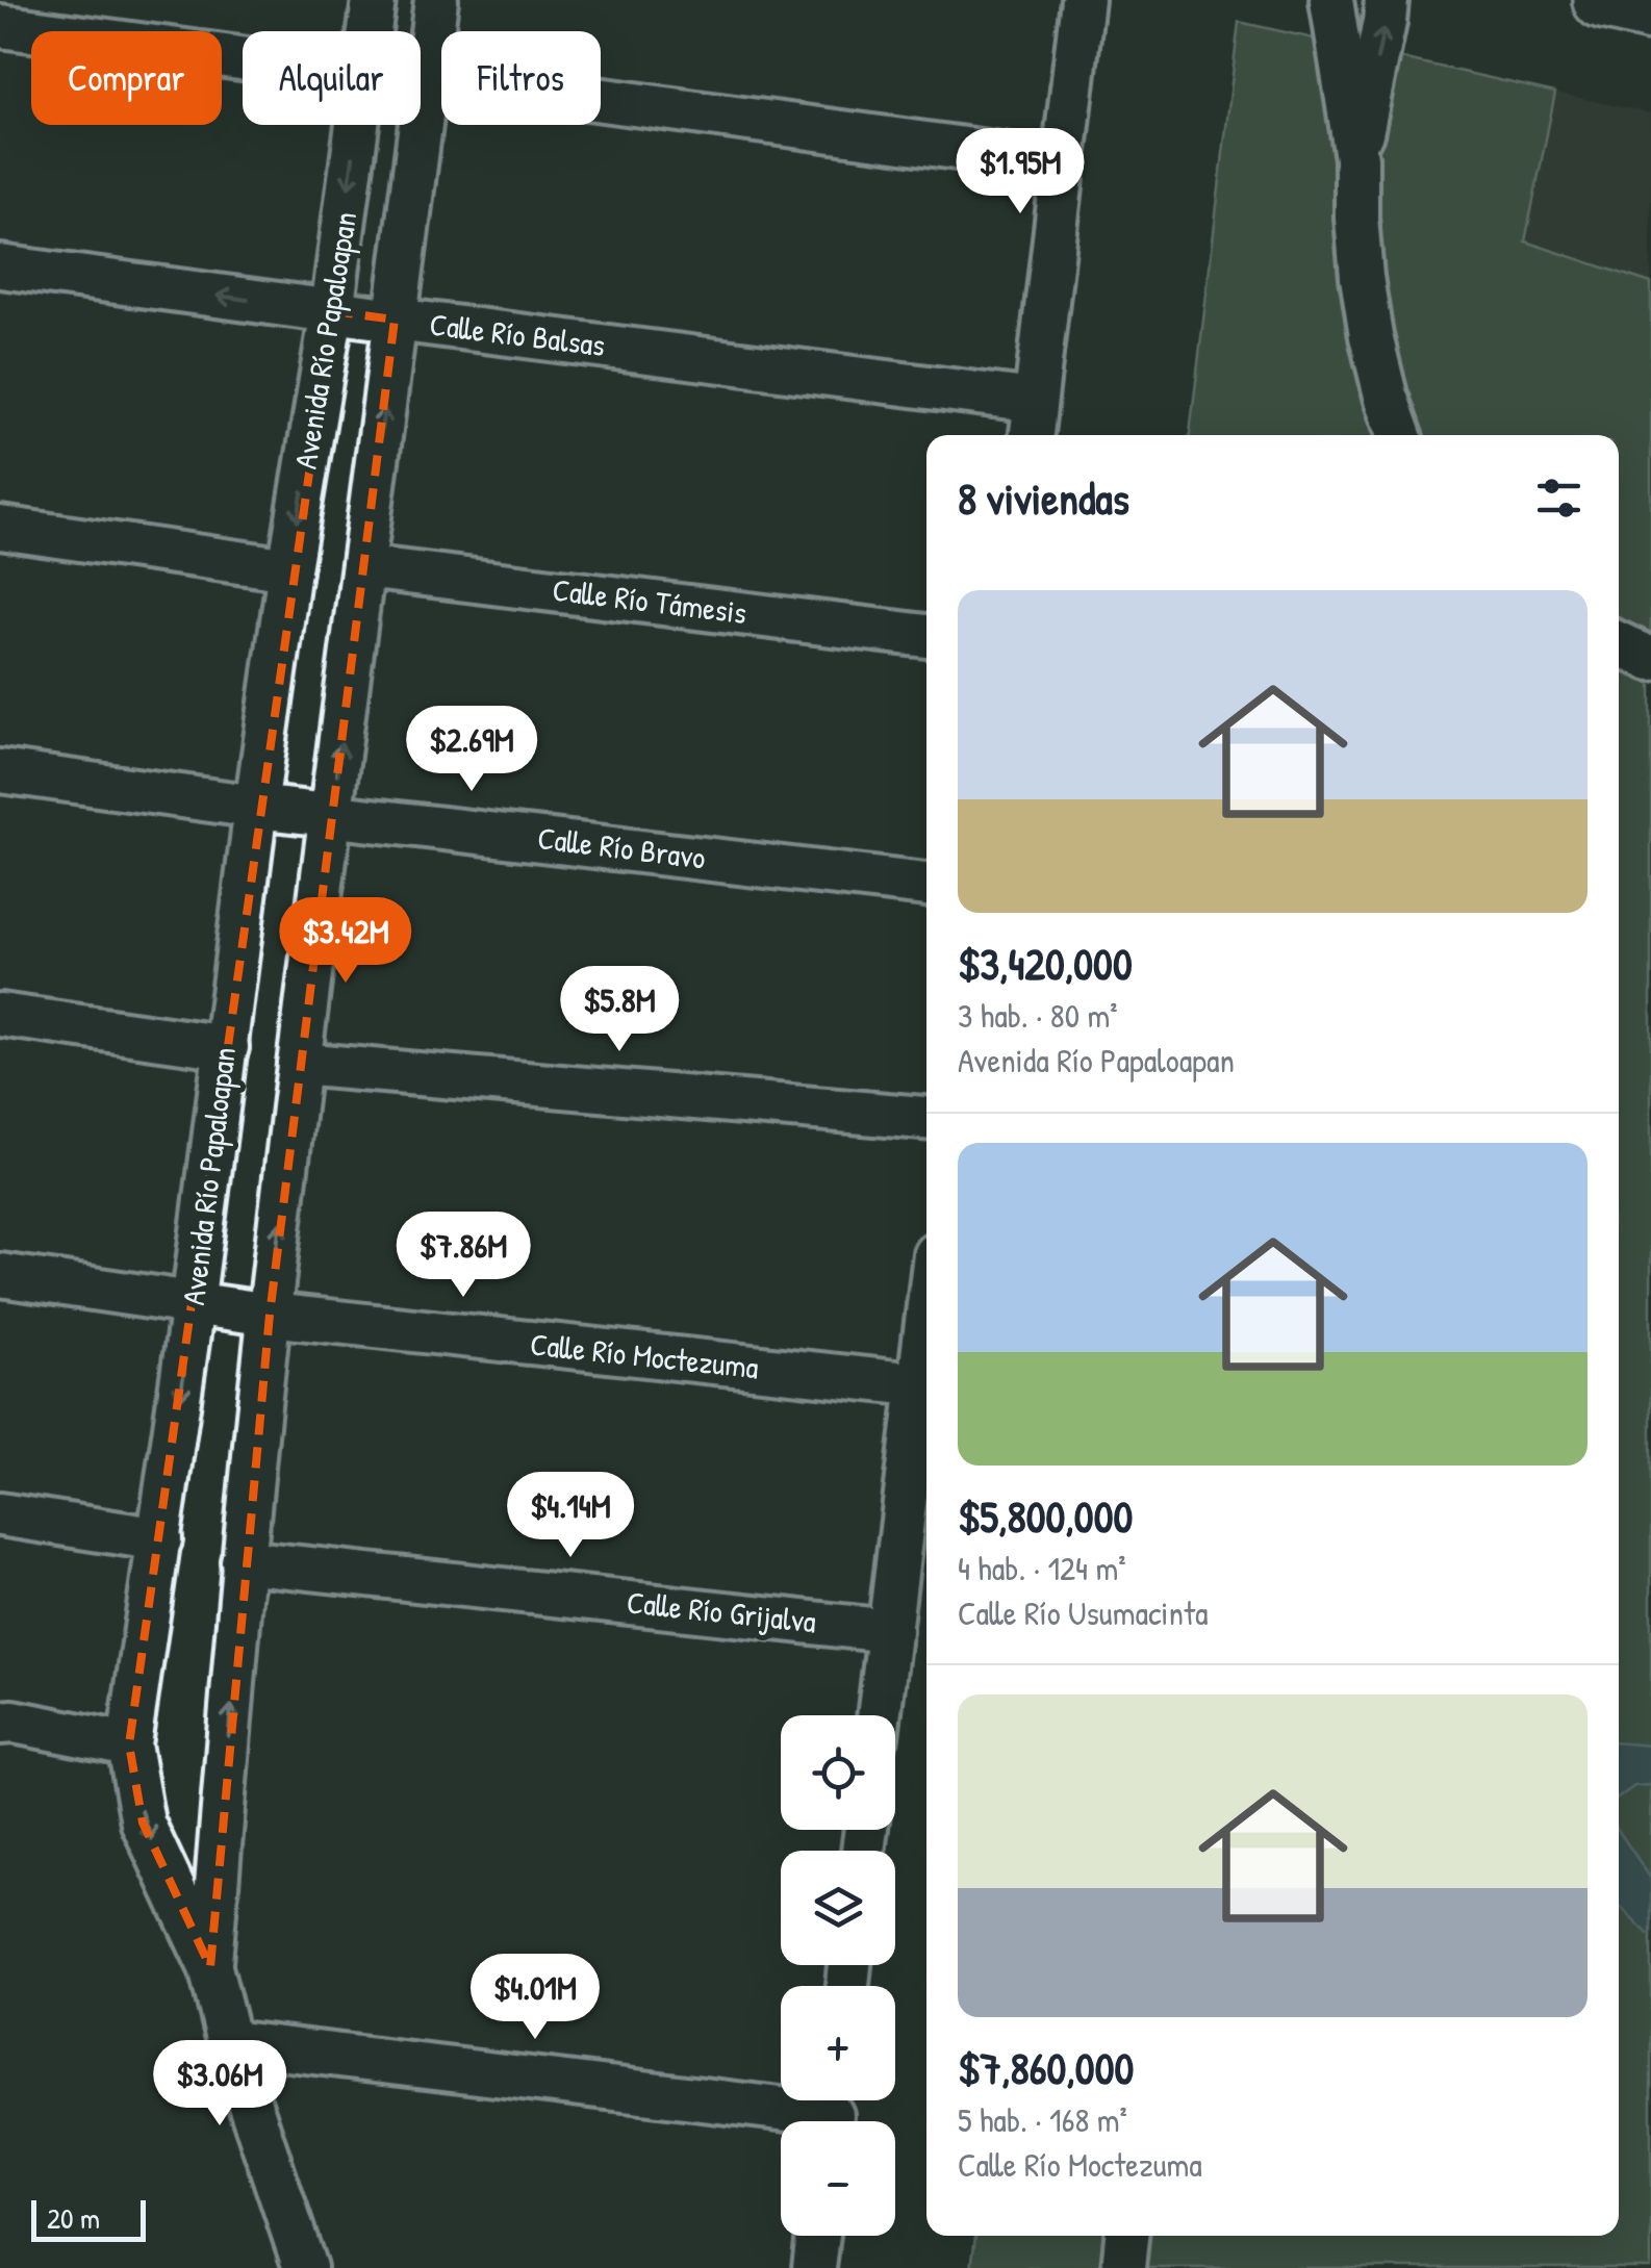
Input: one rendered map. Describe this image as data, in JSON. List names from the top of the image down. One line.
{"streets":{"street":["Calle Río Balsas","Avenida Río Papaloapan","Calle Río Támesis","Calle Río Bravo","Calle Río Moctezuma","Calle Río Grijalva"]},"crossings":[["Calle Río Balsas","Avenida Río Papaloapan"],["Avenida Río Papaloapan","Calle Río Támesis"],["Avenida Río Papaloapan","Calle Río Bravo"],["Avenida Río Papaloapan","Calle Río Moctezuma"],["Avenida Río Papaloapan","Calle Río Grijalva"]],"scale_bar":"20 m","page":{"chip":["Comprar","Alquilar","Filtros"],"price":["$1.95M","$2.69M","$3.42M","$5.8M","$7.86M","$4.14M","$4.01M","$3.06M"],"heading":"8 viviendas","list":[{"name":"$3,420,000","note":"3 hab. · 80 m² · Avenida Río Papaloapan"},{"name":"$5,800,000","note":"4 hab. · 124 m² · Calle Río Usumacinta"},{"name":"$7,860,000","note":"5 hab. · 168 m² · Calle Río Moctezuma"}],"map_buttons":["+","−"],"scale":"20 m"}}
